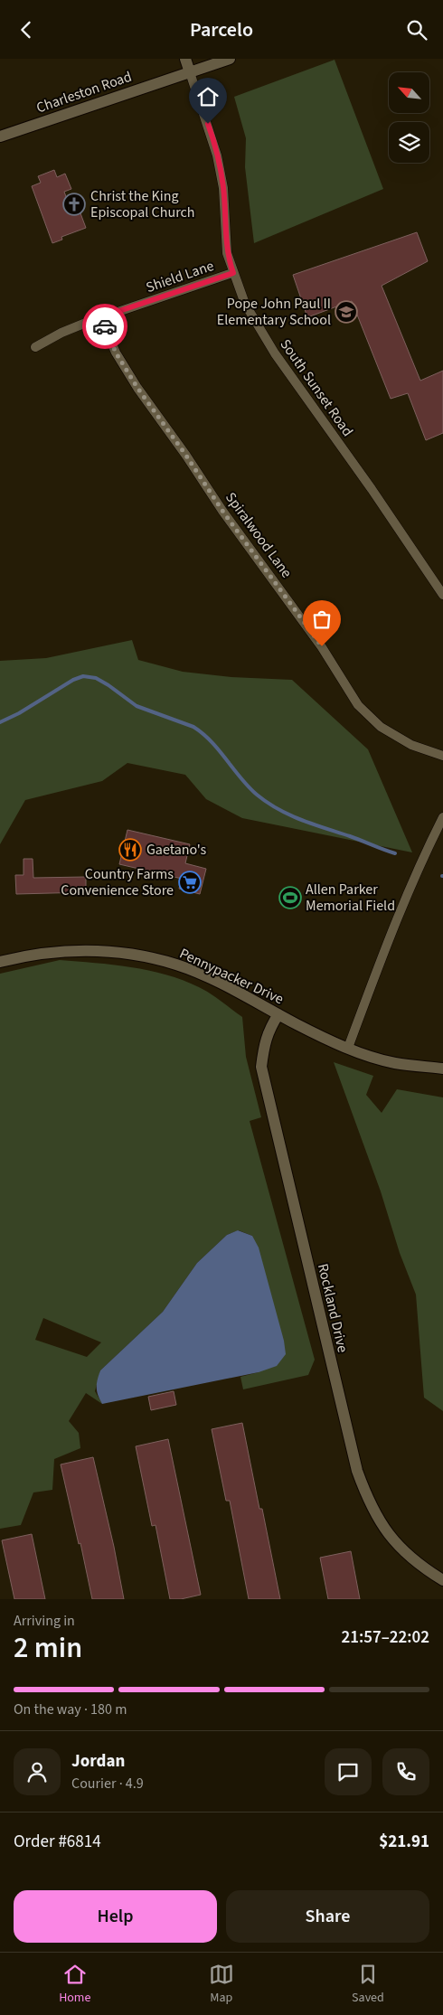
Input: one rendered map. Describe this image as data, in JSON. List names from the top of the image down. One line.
{"streets":{"street":["Charleston Road","Shield Lane","South Sunset Road","Spiralwood Lane","Pennypacker Drive","Rockland Drive"]},"crossings":[["Charleston Road","South Sunset Road"],["Shield Lane","South Sunset Road"],["Shield Lane","Spiralwood Lane"],["Pennypacker Drive","Rockland Drive"]],"places":{"church":["Christ the King Episcopal Church"],"school or university":["Pope John Paul II Elementary School"],"restaurant":["Gaetano's"],"supermarket":["Country Farms Convenience Store"],"sports":["Allen Parker Memorial Field"]},"north":"top left","page":{"header":"Parcelo","heading":["2 min","Arriving in","21:57–22:02"],"panel":["Jordan","Courier · 4.9","Order #6814","$21.91"],"bar":"On the way · 180 m","buttons":["Help","Share"],"tabs":["Home","Map","Saved"]}}
